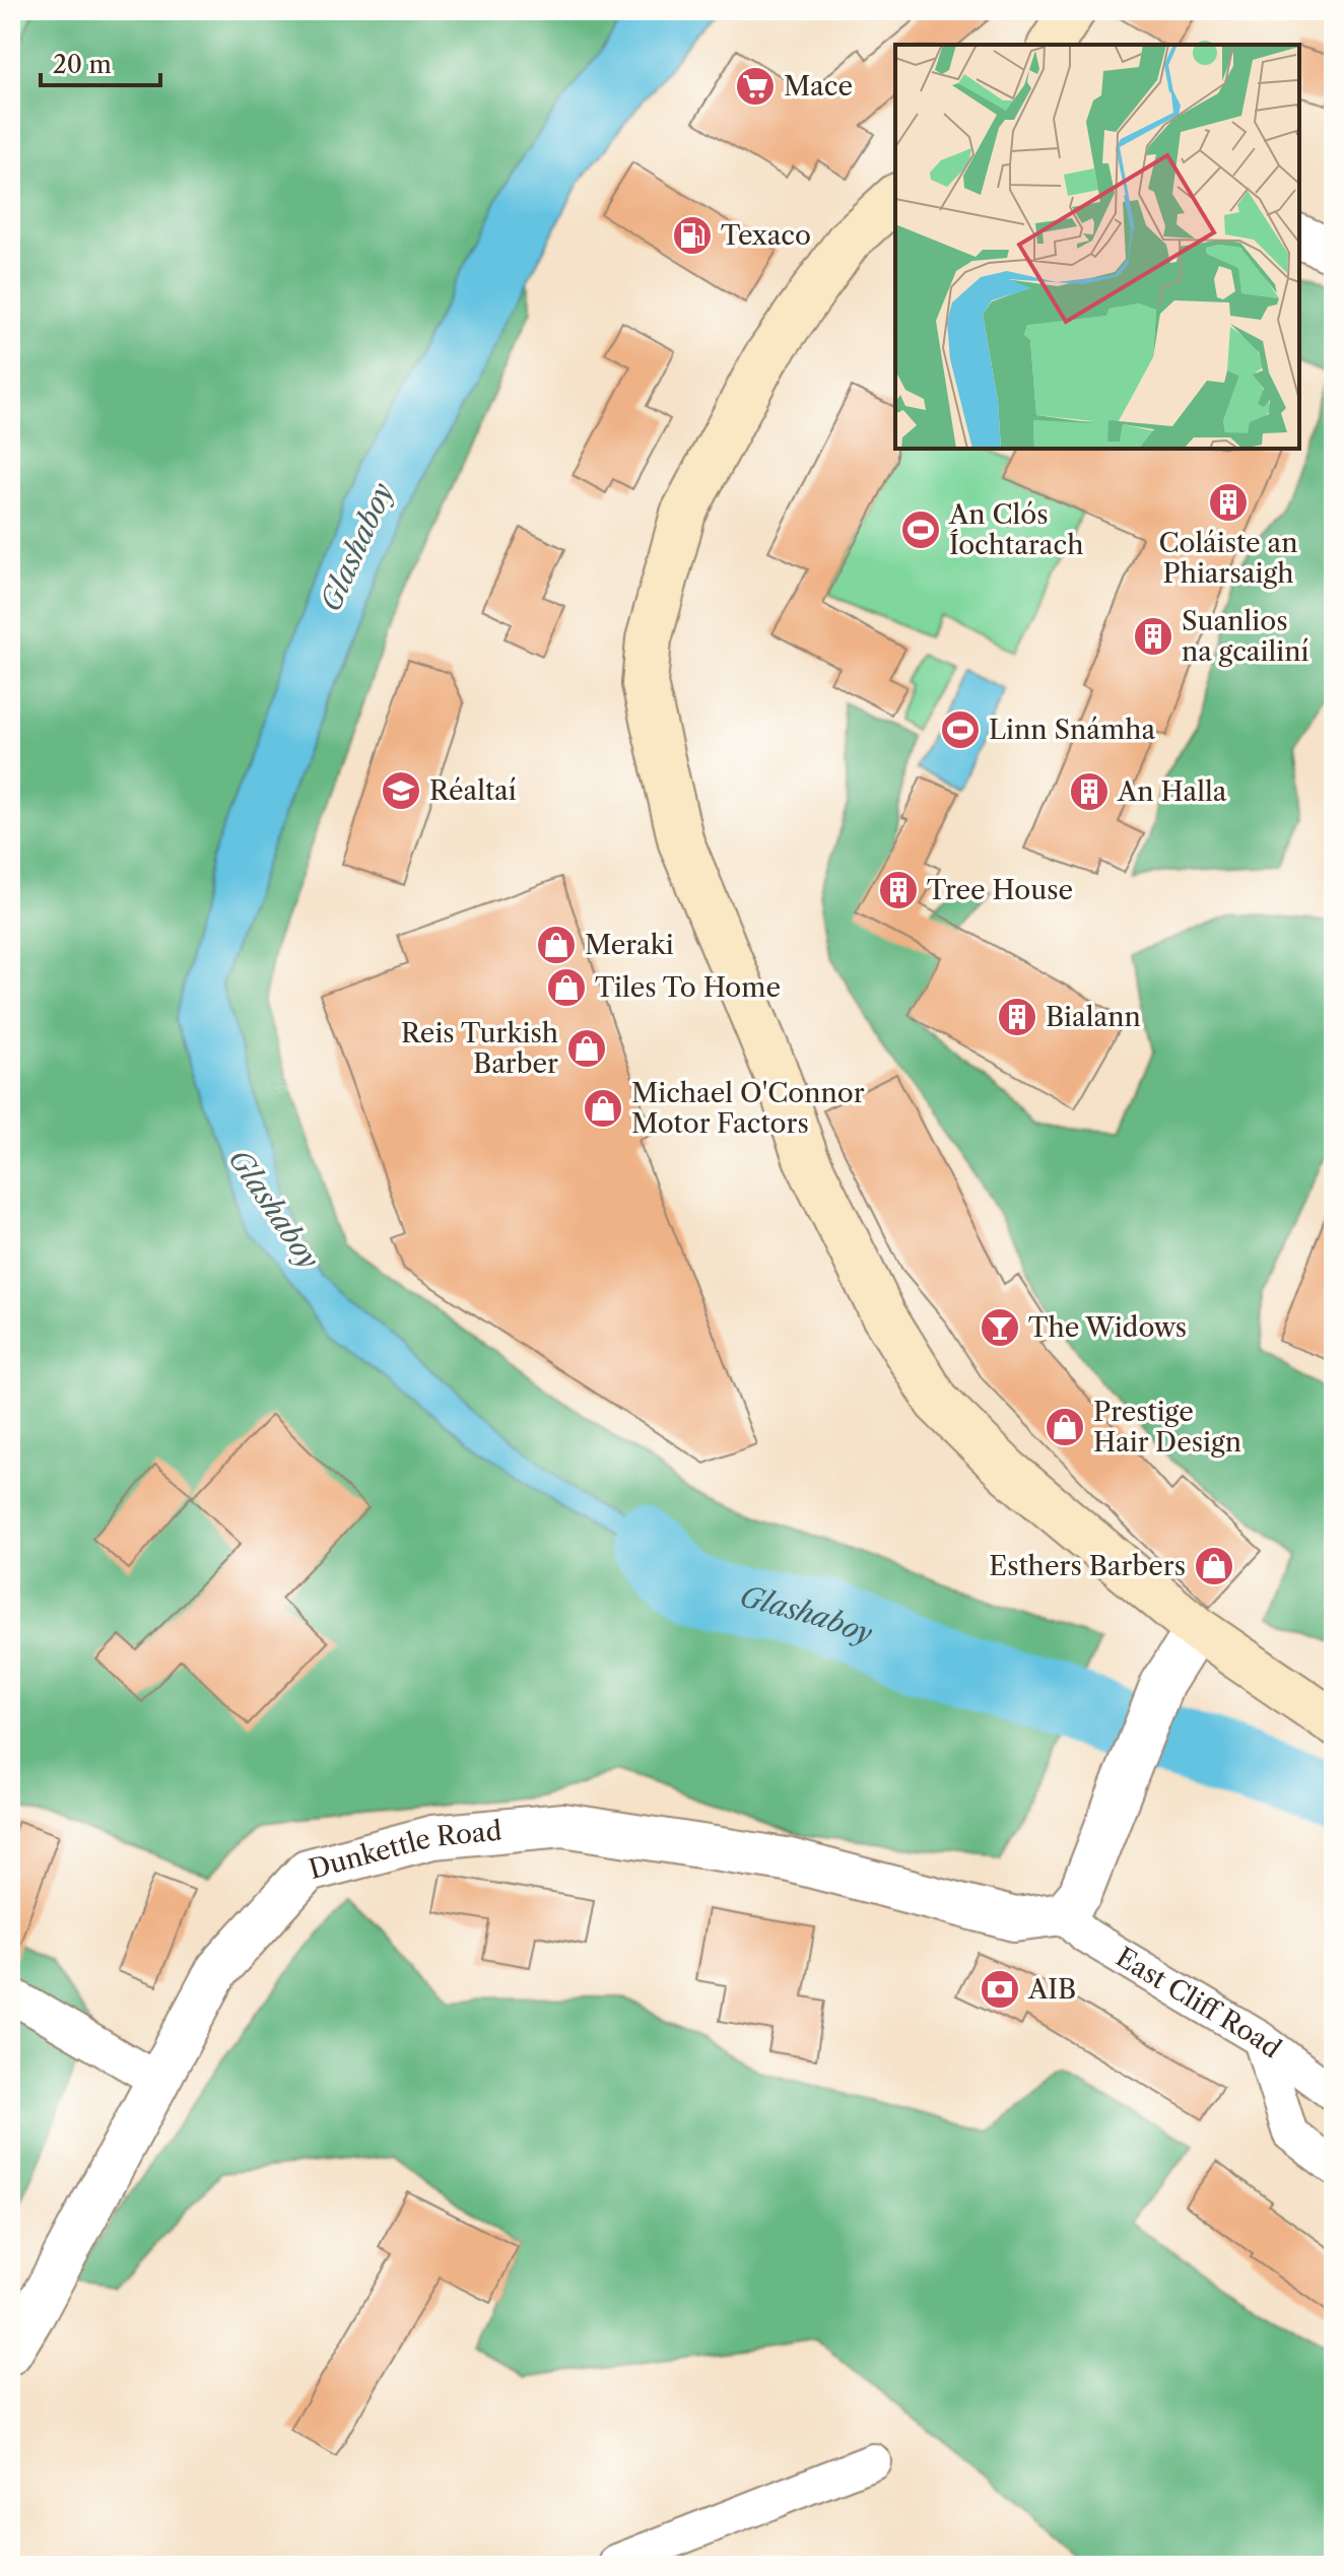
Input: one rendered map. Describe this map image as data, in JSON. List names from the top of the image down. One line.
{"streets":{"street":["Dunkettle Road","East Cliff Road"]},"crossings":[["Dunkettle Road","East Cliff Road"]],"water":["Glashaboy"],"places":{"supermarket":["Mace"],"fuel station":["Texaco"],"building":["Coláiste an Phiarsaigh","Suanlios na gcailiní","An Halla","Tree House","Bialann"],"sports":["An Clós Íochtarach","Linn Snámha"],"school or university":["Réaltaí"],"shop":["Meraki","Tiles To Home","Reis Turkish Barber","Michael O'Connor Motor Factors","Prestige Hair Design","Esthers Barbers"],"bar":["The Widows"],"bank":["AIB"]},"scale_bar":"20 m"}
